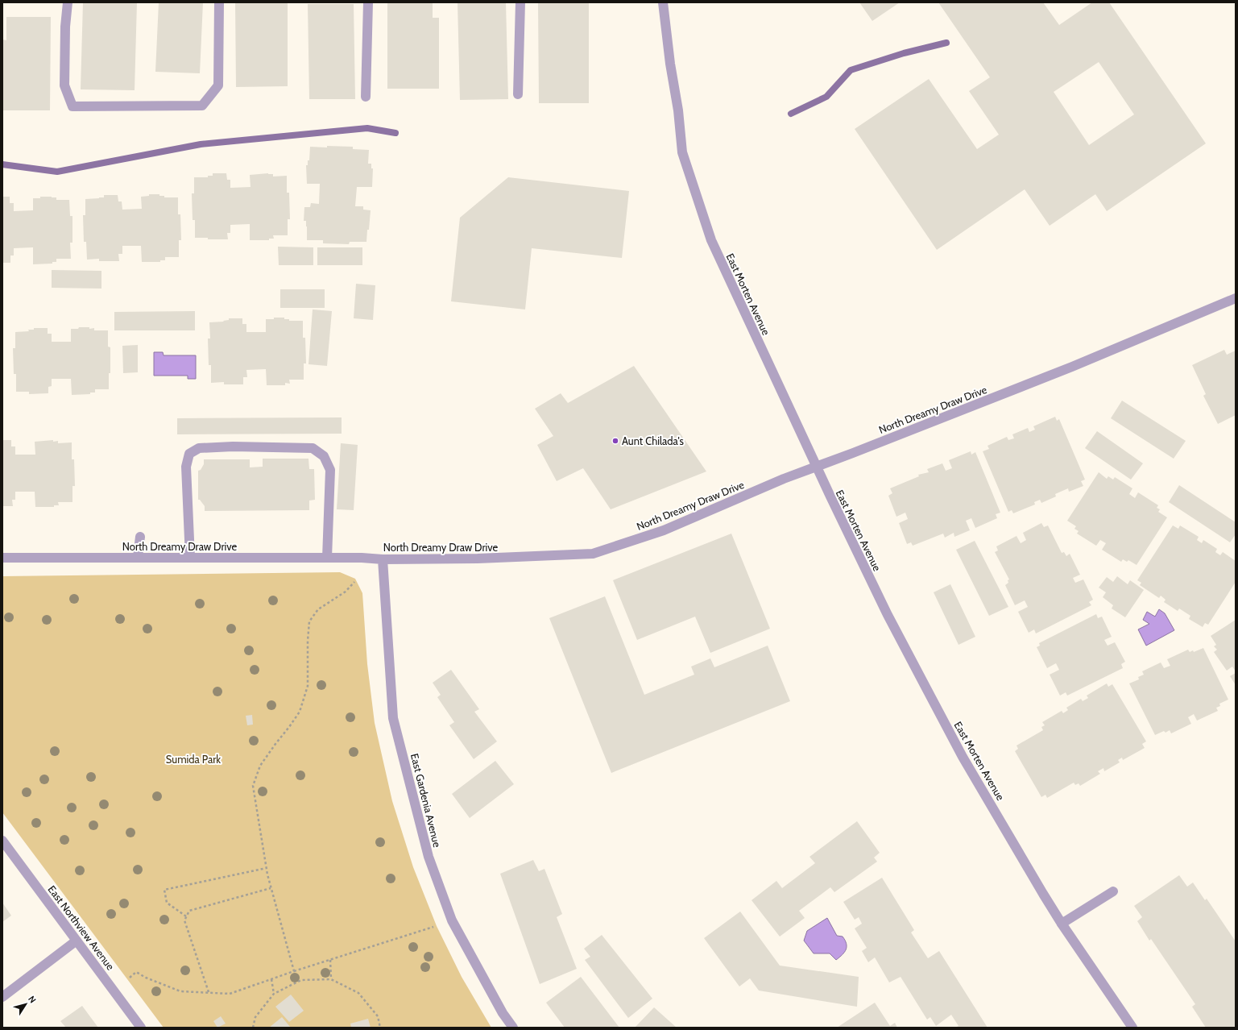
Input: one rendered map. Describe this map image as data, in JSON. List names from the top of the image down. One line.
{"streets":{"street":["East Morten Avenue","North Dreamy Draw Drive","East Gardenia Avenue","East Northview Avenue"]},"crossings":[["East Morten Avenue","North Dreamy Draw Drive"],["North Dreamy Draw Drive","East Gardenia Avenue"]],"parks":["Sumida Park"],"places":["Aunt Chilada's"],"north":"top right"}
